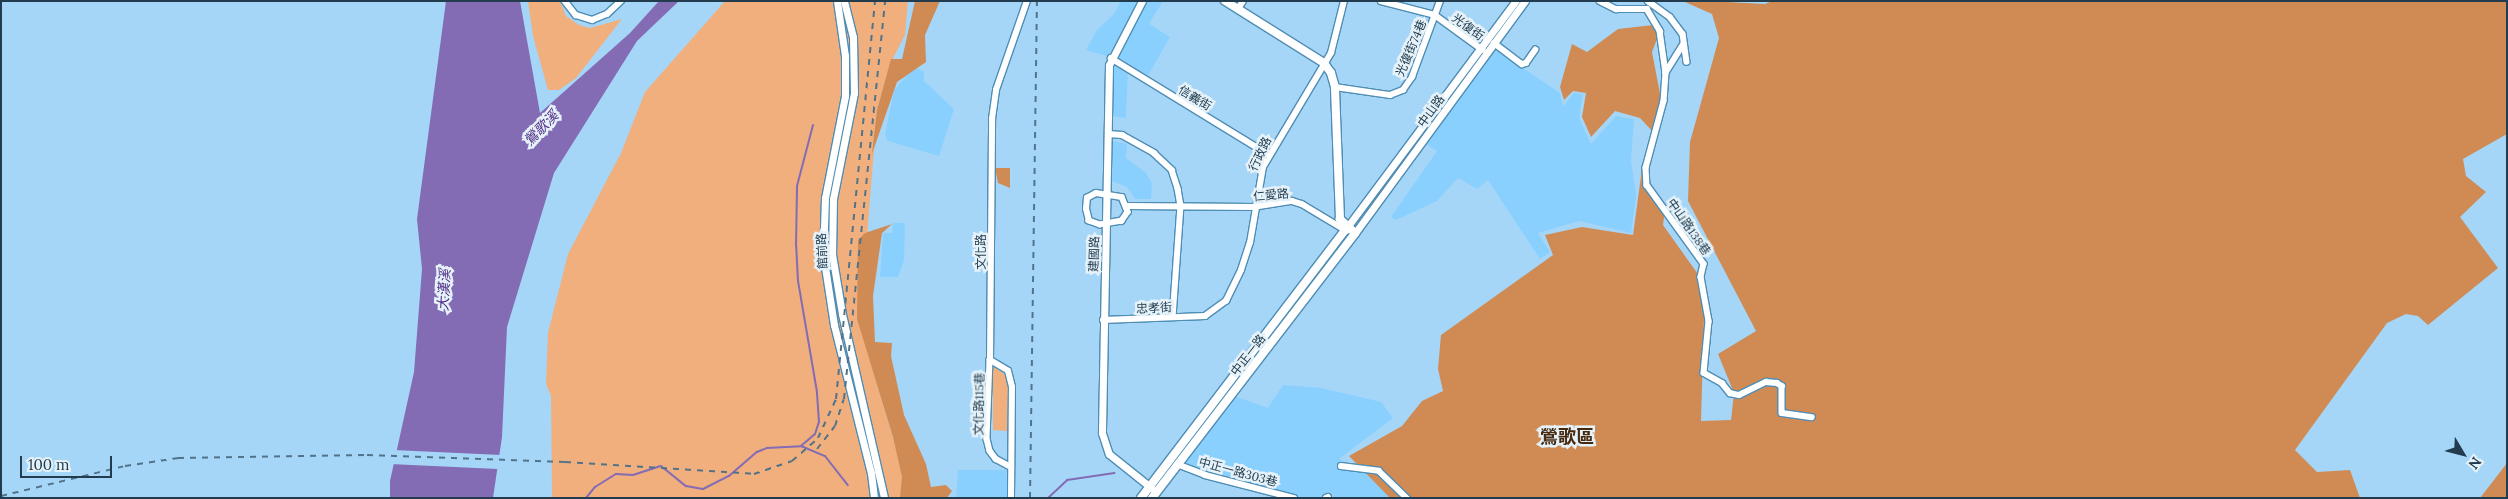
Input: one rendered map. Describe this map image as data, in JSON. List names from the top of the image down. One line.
{"streets":{"main road":["中正一路"],"street":["光復街","光復街74巷","信義街","中山路","行政路","仁愛路","中山路138巷","館前路","文化路","建國路","忠孝街","文化路115巷","中正一路303巷"]},"crossings":[["光復街","光復街74巷"],["光復街","中山路"],["信義街","行政路"],["信義街","建國路"],["中山路","仁愛路"],["中山路","中正一路"],["行政路","仁愛路"],["行政路","忠孝街"],["仁愛路","中正一路"],["文化路","文化路115巷"],["建國路","忠孝街"],["建國路","中正一路"],["中正一路","中正一路303巷"]],"districts":["鶯歌區"],"water":["鶯歌溪","大漢溪"],"scale_bar":"100 m","north":"bottom right"}
